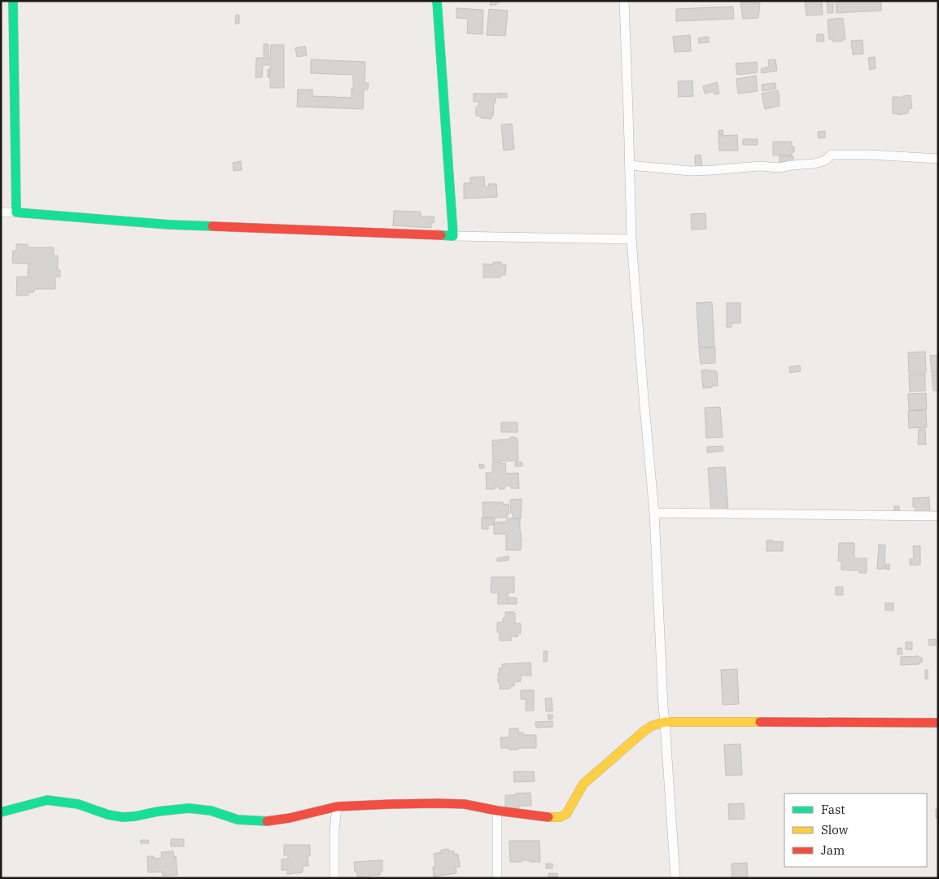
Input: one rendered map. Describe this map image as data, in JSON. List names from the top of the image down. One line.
{"legend":["Fast","Slow","Jam"]}
